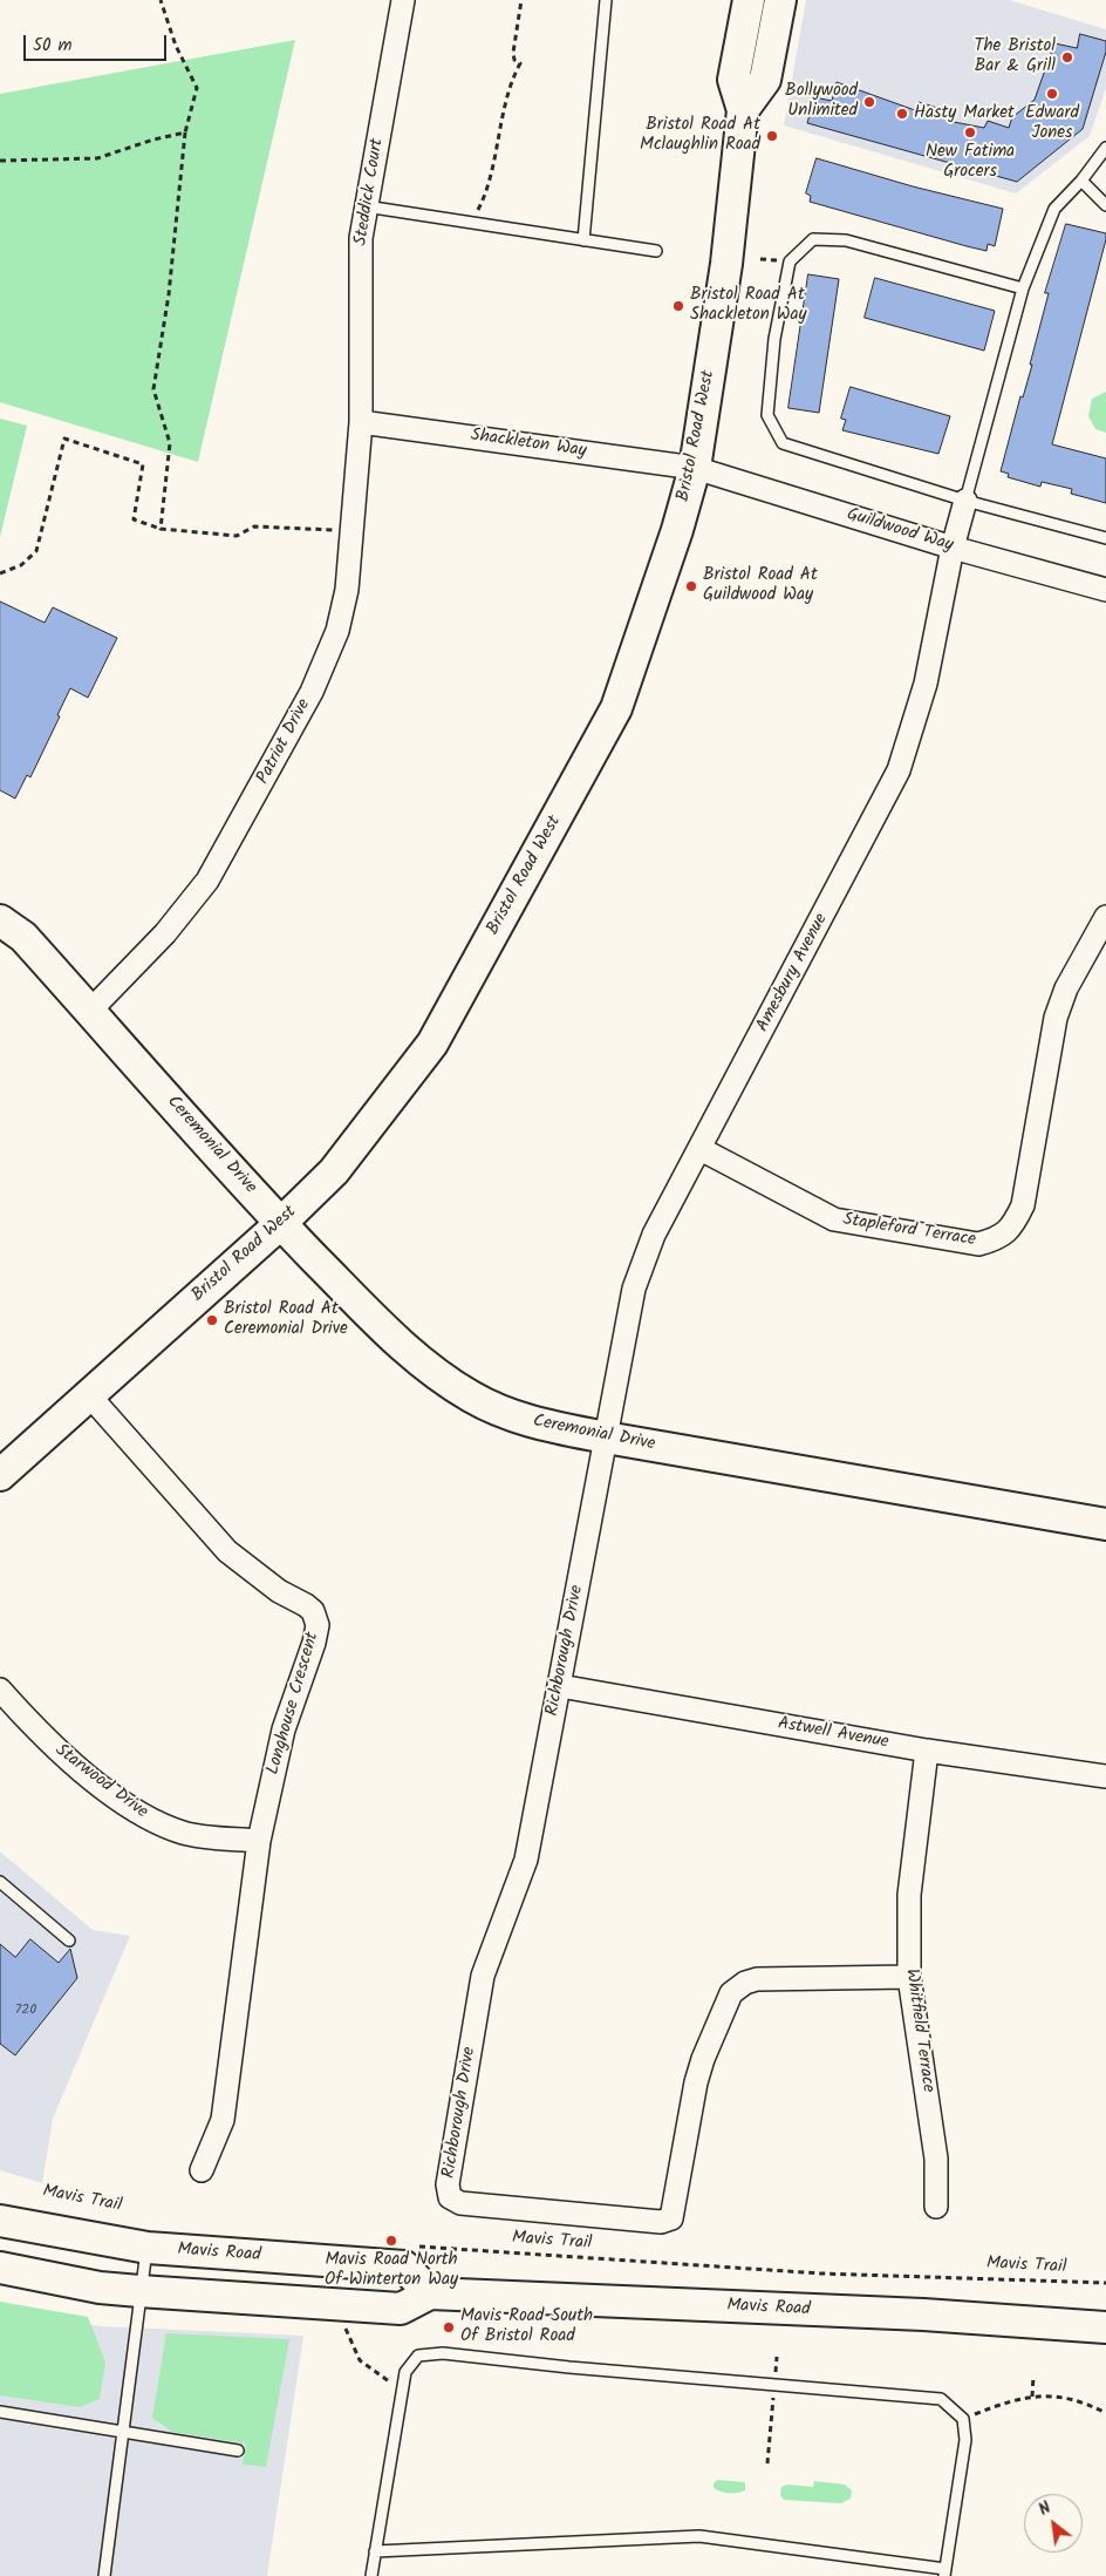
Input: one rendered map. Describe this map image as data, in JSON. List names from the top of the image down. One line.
{"streets":{"street":["Steddick Court","Bristol Road West","Shackleton Way","Guildwood Way","Patriot Drive","Amesbury Avenue","Ceremonial Drive","Stapleford Terrace","Richborough Drive","Longhouse Crescent","Astwell Avenue","Starwood Drive","Whitfield Terrace","Mavis Road"],"path":["Mavis Trail"]},"crossings":[["Steddick Court","Shackleton Way"],["Steddick Court","Patriot Drive"],["Bristol Road West","Shackleton Way"],["Bristol Road West","Guildwood Way"],["Bristol Road West","Ceremonial Drive"],["Bristol Road West","Longhouse Crescent"],["Shackleton Way","Guildwood Way"],["Shackleton Way","Patriot Drive"],["Guildwood Way","Amesbury Avenue"],["Patriot Drive","Ceremonial Drive"],["Amesbury Avenue","Ceremonial Drive"],["Amesbury Avenue","Stapleford Terrace"],["Amesbury Avenue","Richborough Drive"],["Ceremonial Drive","Richborough Drive"],["Richborough Drive","Astwell Avenue"],["Richborough Drive","Whitfield Terrace"],["Longhouse Crescent","Starwood Drive"],["Astwell Avenue","Whitfield Terrace"]],"places":["The Bristol Bar & Grill","Edward Jones","Bollywood Unlimited","Hasty Market","New Fatima Grocers","Bristol Road At Mclaughlin Road","Bristol Road At Shackleton Way","Bristol Road At Guildwood Way","Bristol Road At Ceremonial Drive","Mavis Road North Of Winterton Way","Mavis Road South Of Bristol Road"],"house_numbers":["720"],"scale_bar":"50 m","north":"top left"}
